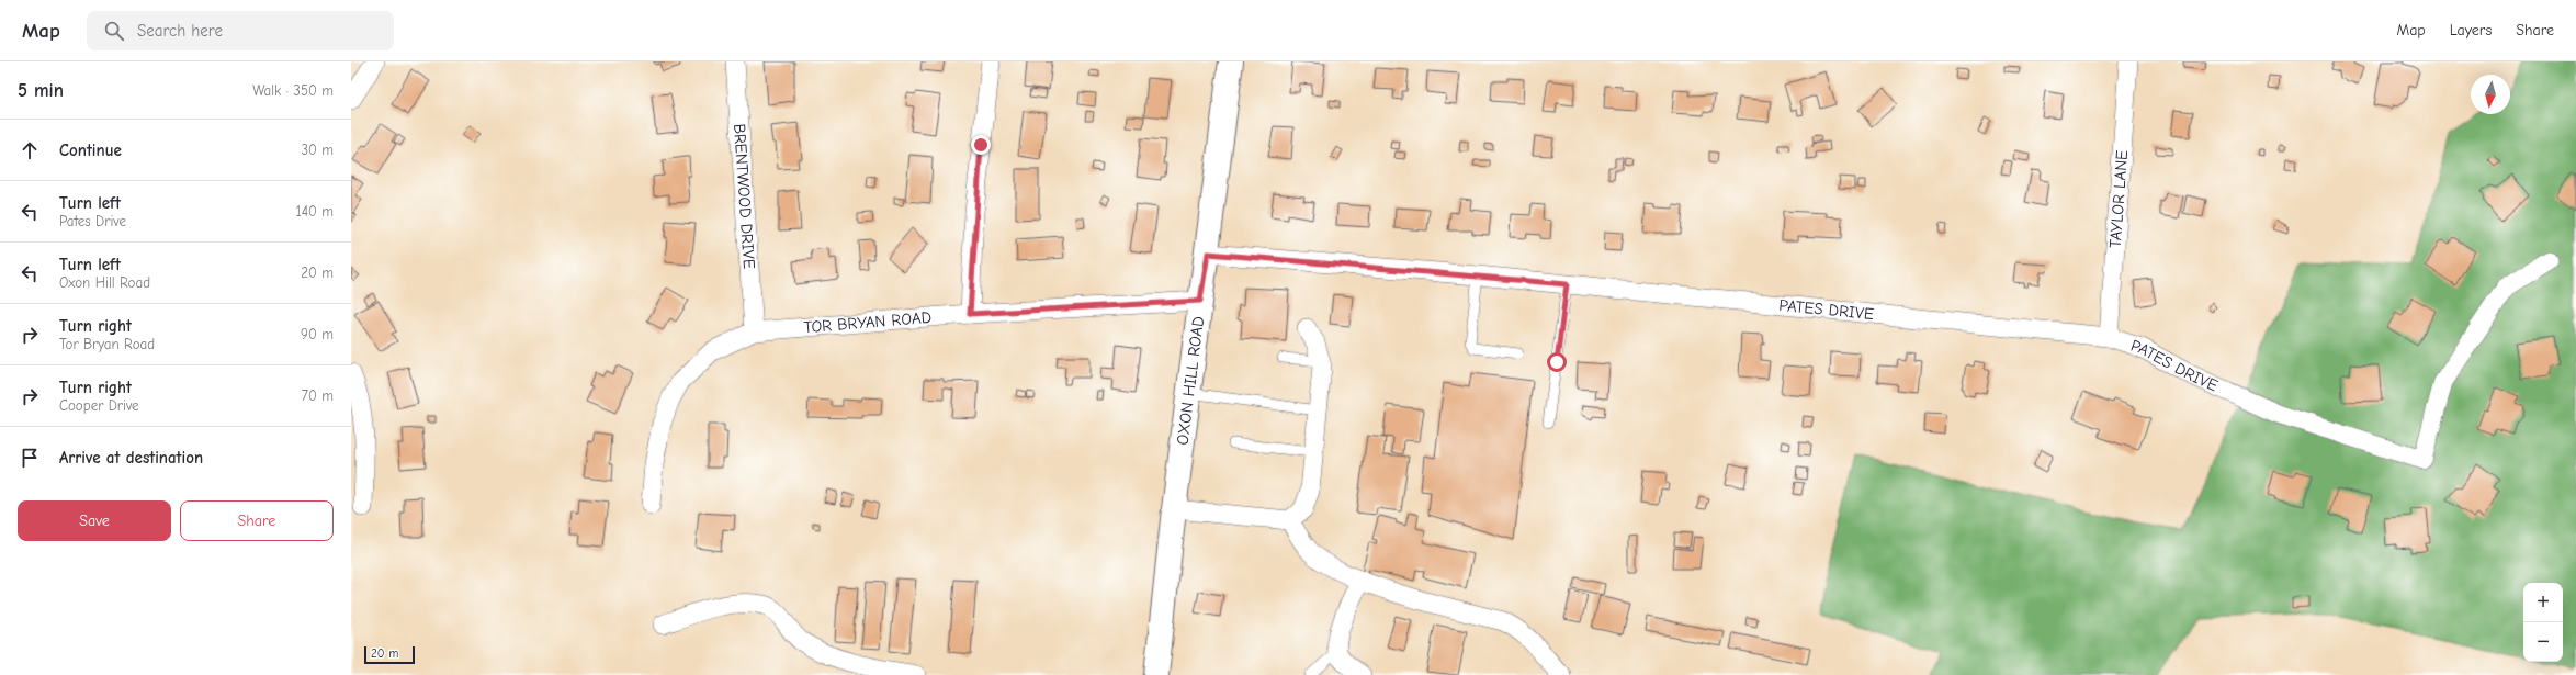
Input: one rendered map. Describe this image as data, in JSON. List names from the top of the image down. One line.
{"streets":{"main road":["OXON HILL ROAD"],"street":["BRENTWOOD DRIVE","TAYLOR LANE","PATES DRIVE","TOR BRYAN ROAD"]},"crossings":[["BRENTWOOD DRIVE","TOR BRYAN ROAD"],["TAYLOR LANE","PATES DRIVE"],["PATES DRIVE","OXON HILL ROAD"],["TOR BRYAN ROAD","OXON HILL ROAD"]],"scale_bar":"20 m","north":"bottom","page":{"header":"Map","search":"Search here","nav":["Map","Layers","Share"],"heading":["5 min","Walk · 350 m"],"list":[["Continue","30 m"],["Turn left","Pates Drive","140 m"],["Turn left","Oxon Hill Road","20 m"],["Turn right","Tor Bryan Road","90 m"],["Turn right","Cooper Drive","70 m"],"Arrive at destination"],"buttons":["Save","Share"],"map_buttons":["+","−"],"scale":"20 m"}}
